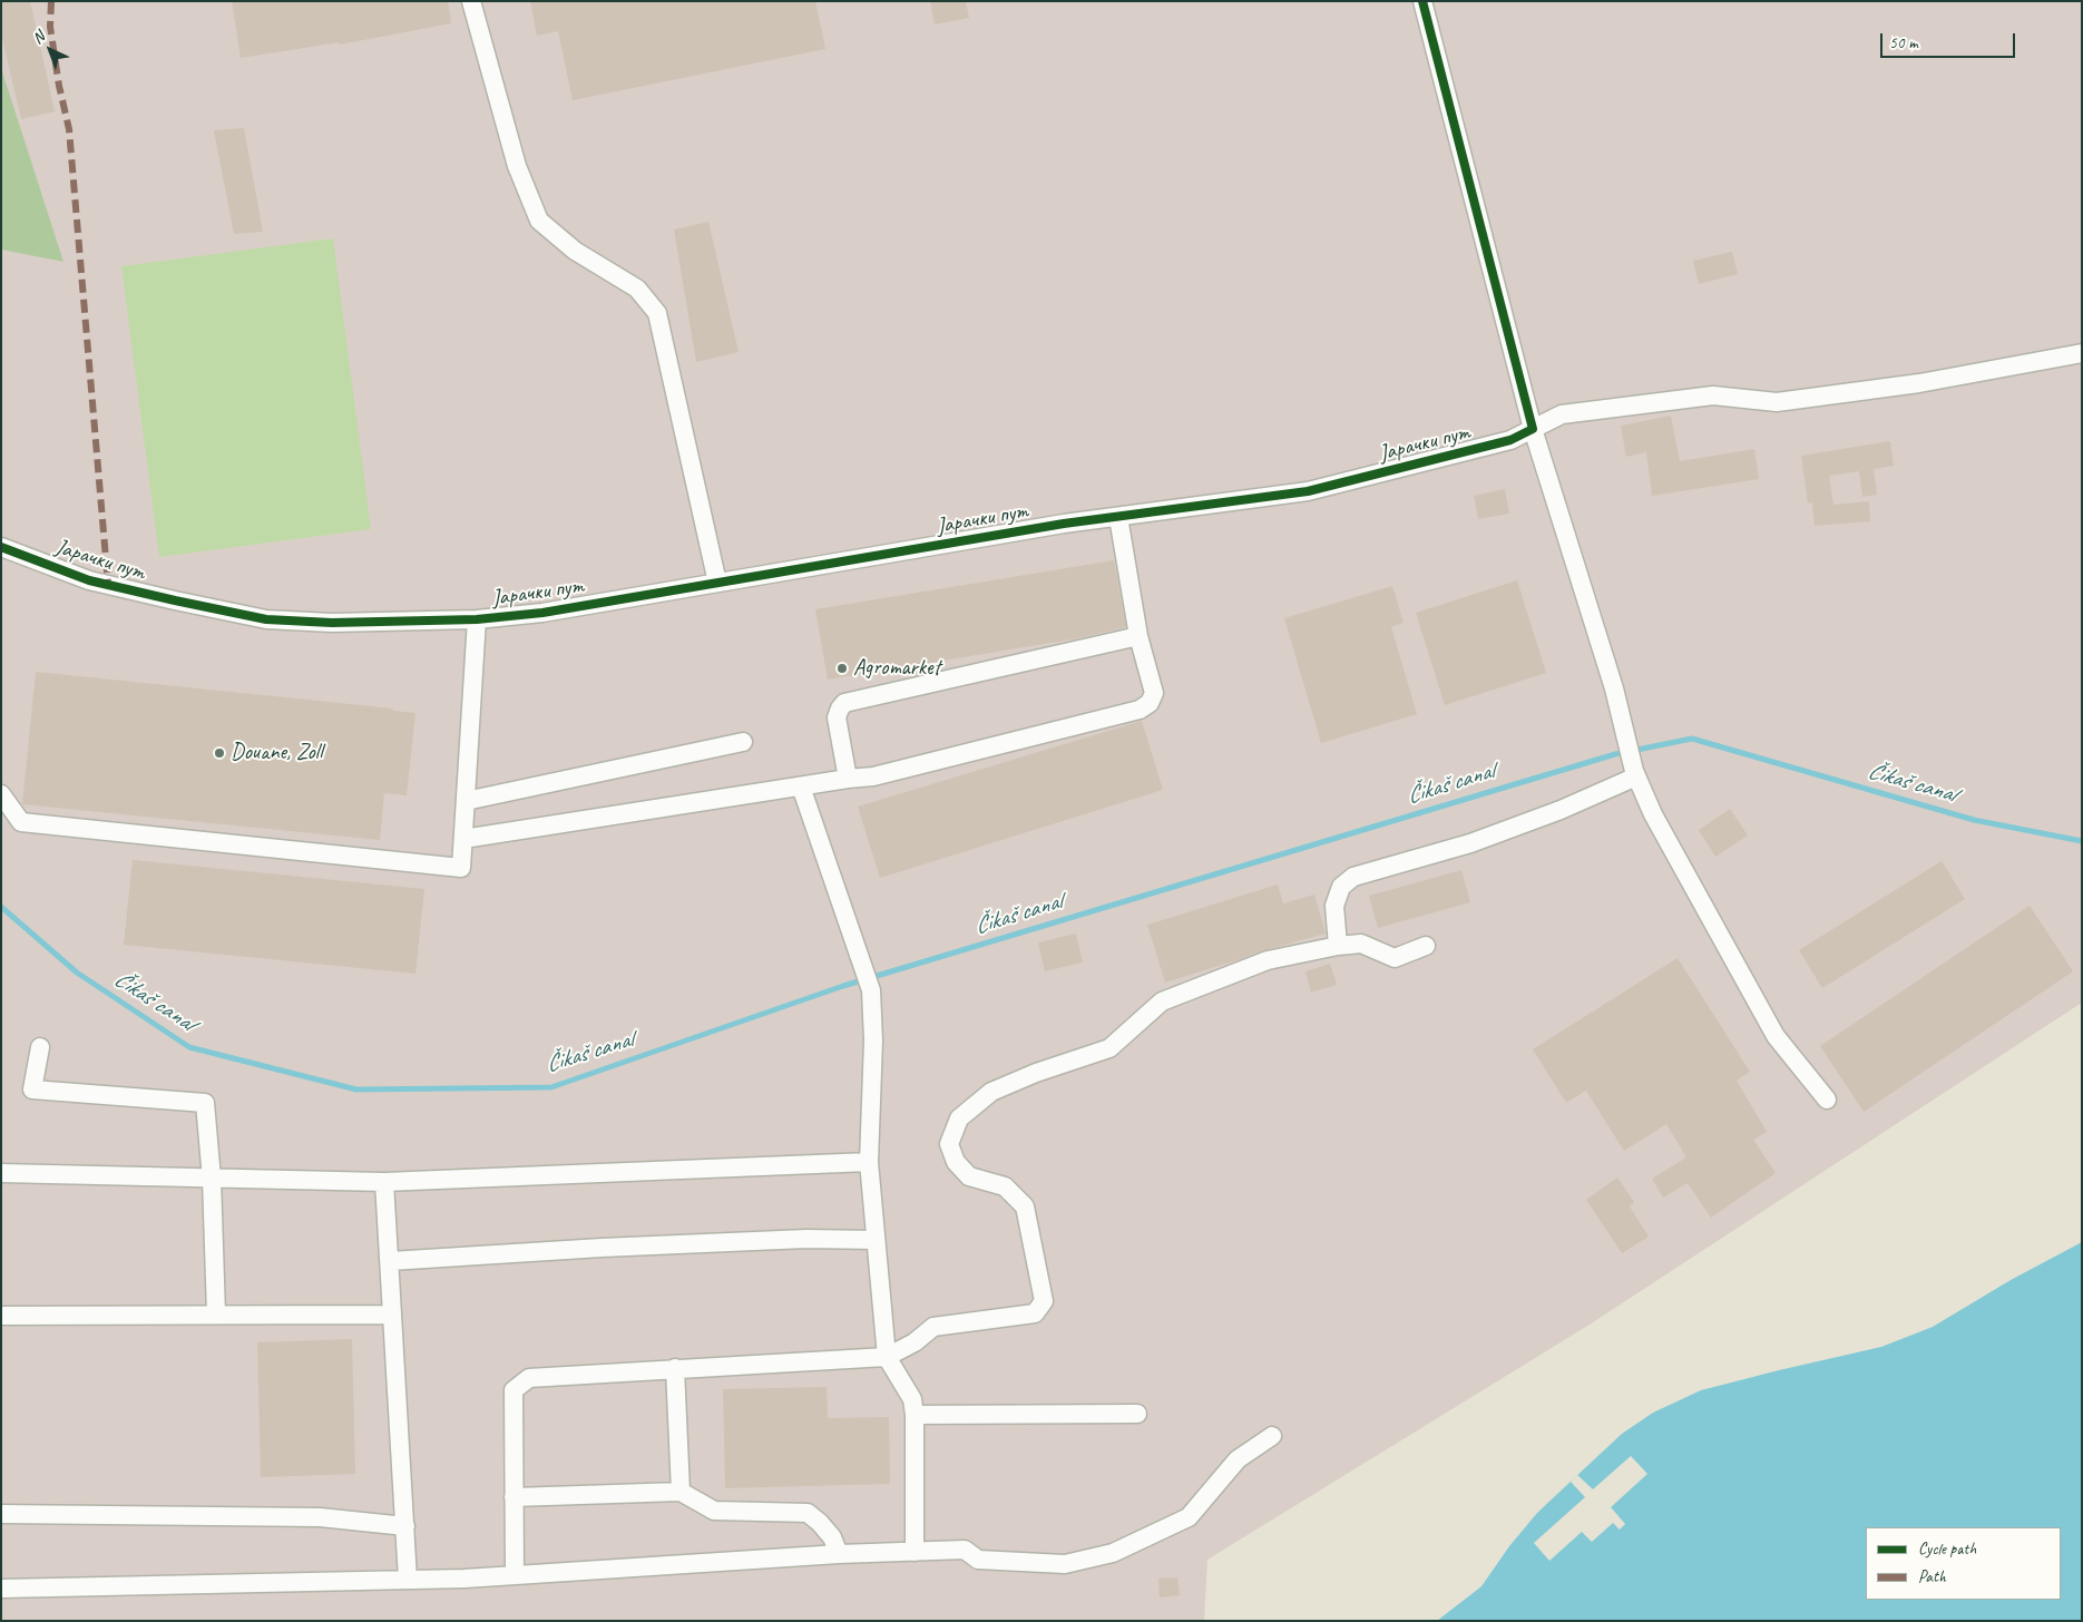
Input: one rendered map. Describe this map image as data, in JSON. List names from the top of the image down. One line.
{"streets":{"street":["Јарачки пут"]},"water":["Čikaš canal"],"places":["Agromarket","Douane, Zoll"],"legend":["Cycle path","Path"],"scale_bar":"50 m","north":"top left"}
